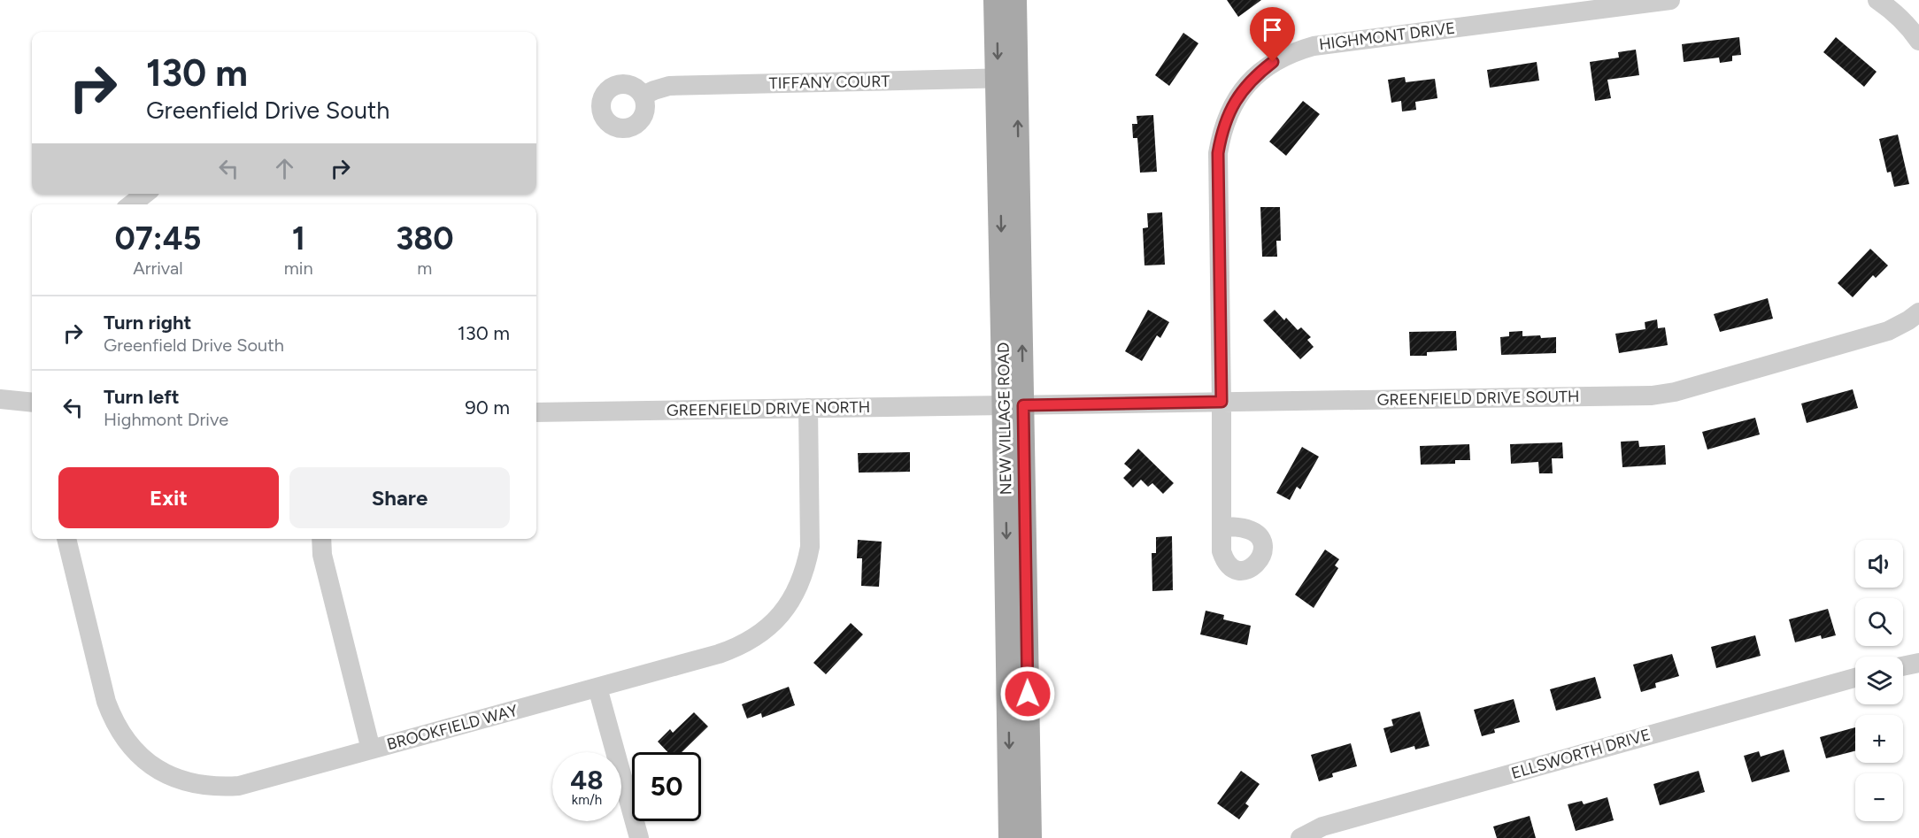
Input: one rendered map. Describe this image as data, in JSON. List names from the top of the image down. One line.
{"streets":{"main road":["NEW VILLAGE ROAD"],"street":["HIGHMONT DRIVE","TIFFANY COURT","GREENFIELD DRIVE SOUTH","GREENFIELD DRIVE NORTH","BROOKFIELD WAY","ELLSWORTH DRIVE"]},"crossings":[["HIGHMONT DRIVE","GREENFIELD DRIVE SOUTH"],["TIFFANY COURT","NEW VILLAGE ROAD"],["GREENFIELD DRIVE SOUTH","GREENFIELD DRIVE NORTH"],["GREENFIELD DRIVE SOUTH","NEW VILLAGE ROAD"],["GREENFIELD DRIVE NORTH","NEW VILLAGE ROAD"],["GREENFIELD DRIVE NORTH","BROOKFIELD WAY"]],"page":{"turn":["130 m","Greenfield Drive South"],"eta":["07:45","Arrival","1","min","380","m"],"list":[{"name":"Turn right","note":"Greenfield Drive South","value":"130 m"},{"name":"Turn left","note":"Highmont Drive","value":"90 m"}],"buttons":["Exit","Share"],"map_buttons":["+","−"],"speed":"48 km/h","limit":"50"}}
